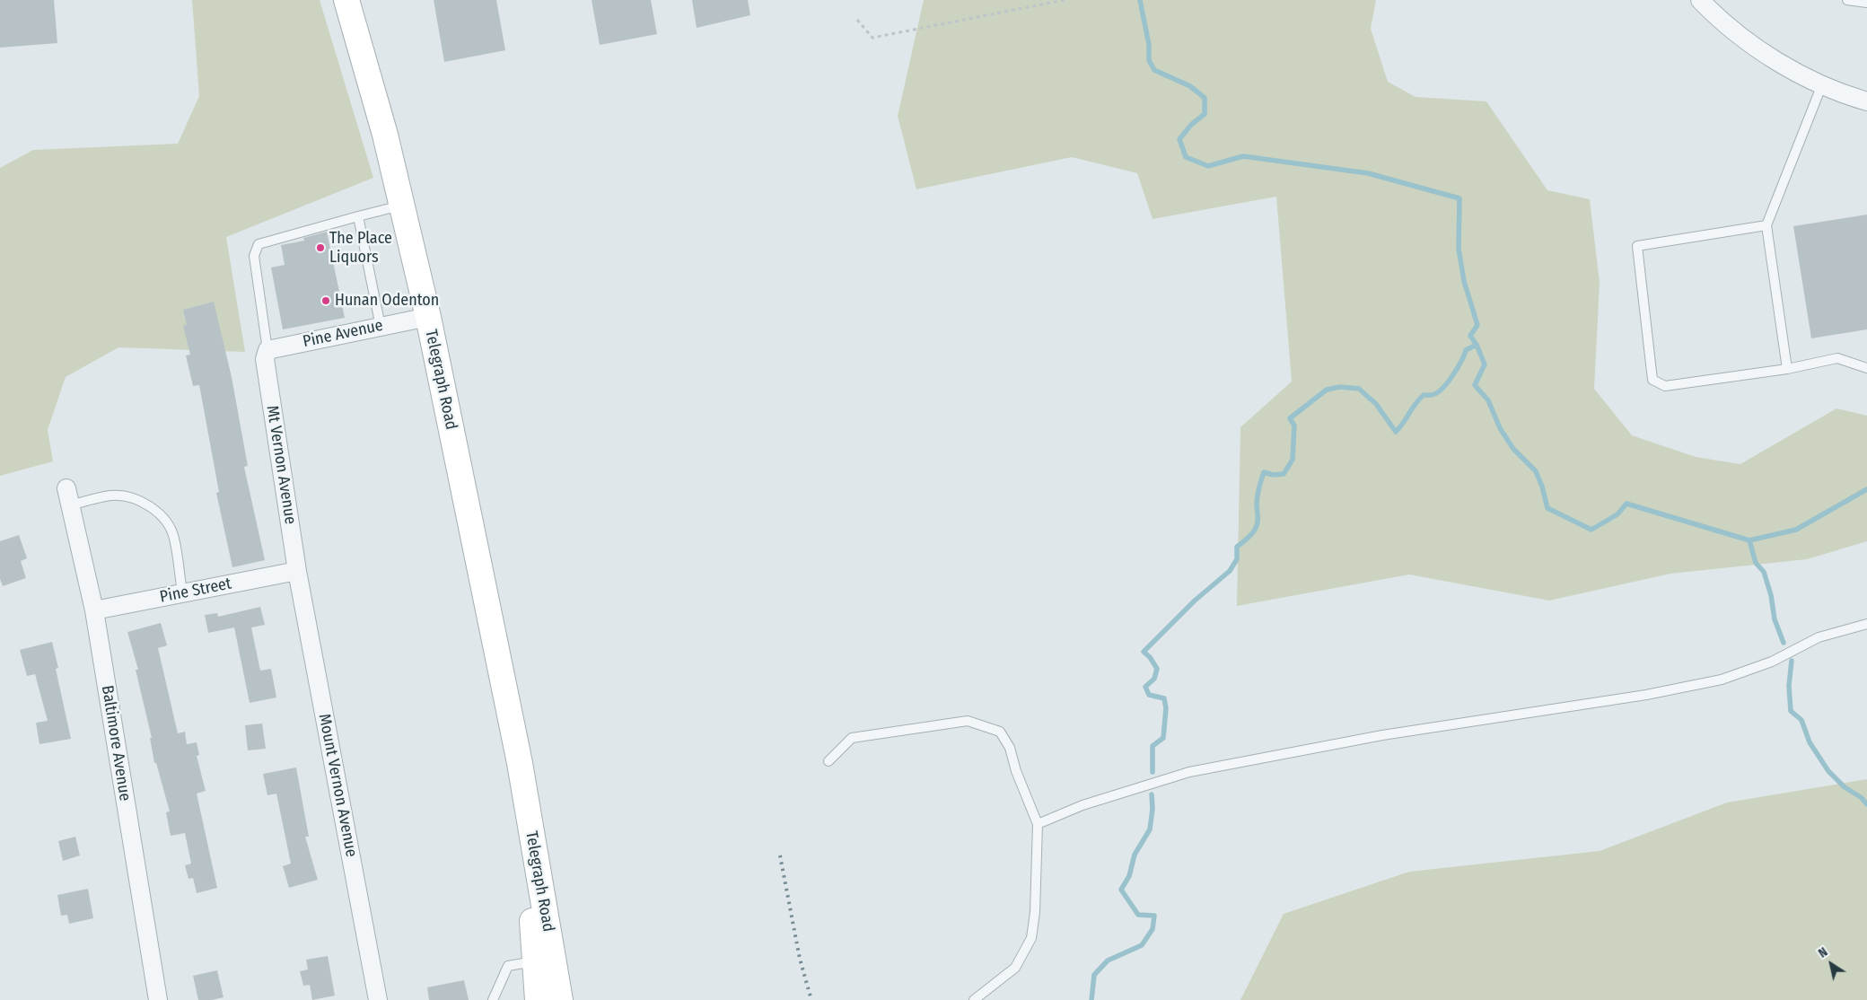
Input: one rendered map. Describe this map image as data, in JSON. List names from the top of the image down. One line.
{"streets":{"main road":["Telegraph Road"],"street":["Pine Avenue","Mt Vernon Avenue","Pine Street","Baltimore Avenue","Mount Vernon Avenue"]},"crossings":[["Pine Avenue","Telegraph Road"],["Pine Avenue","Mt Vernon Avenue"],["Mt Vernon Avenue","Pine Street"],["Mt Vernon Avenue","Mount Vernon Avenue"],["Pine Street","Baltimore Avenue"],["Pine Street","Mount Vernon Avenue"]],"places":["The Place Liquors","Hunan Odenton"],"north":"top left"}
